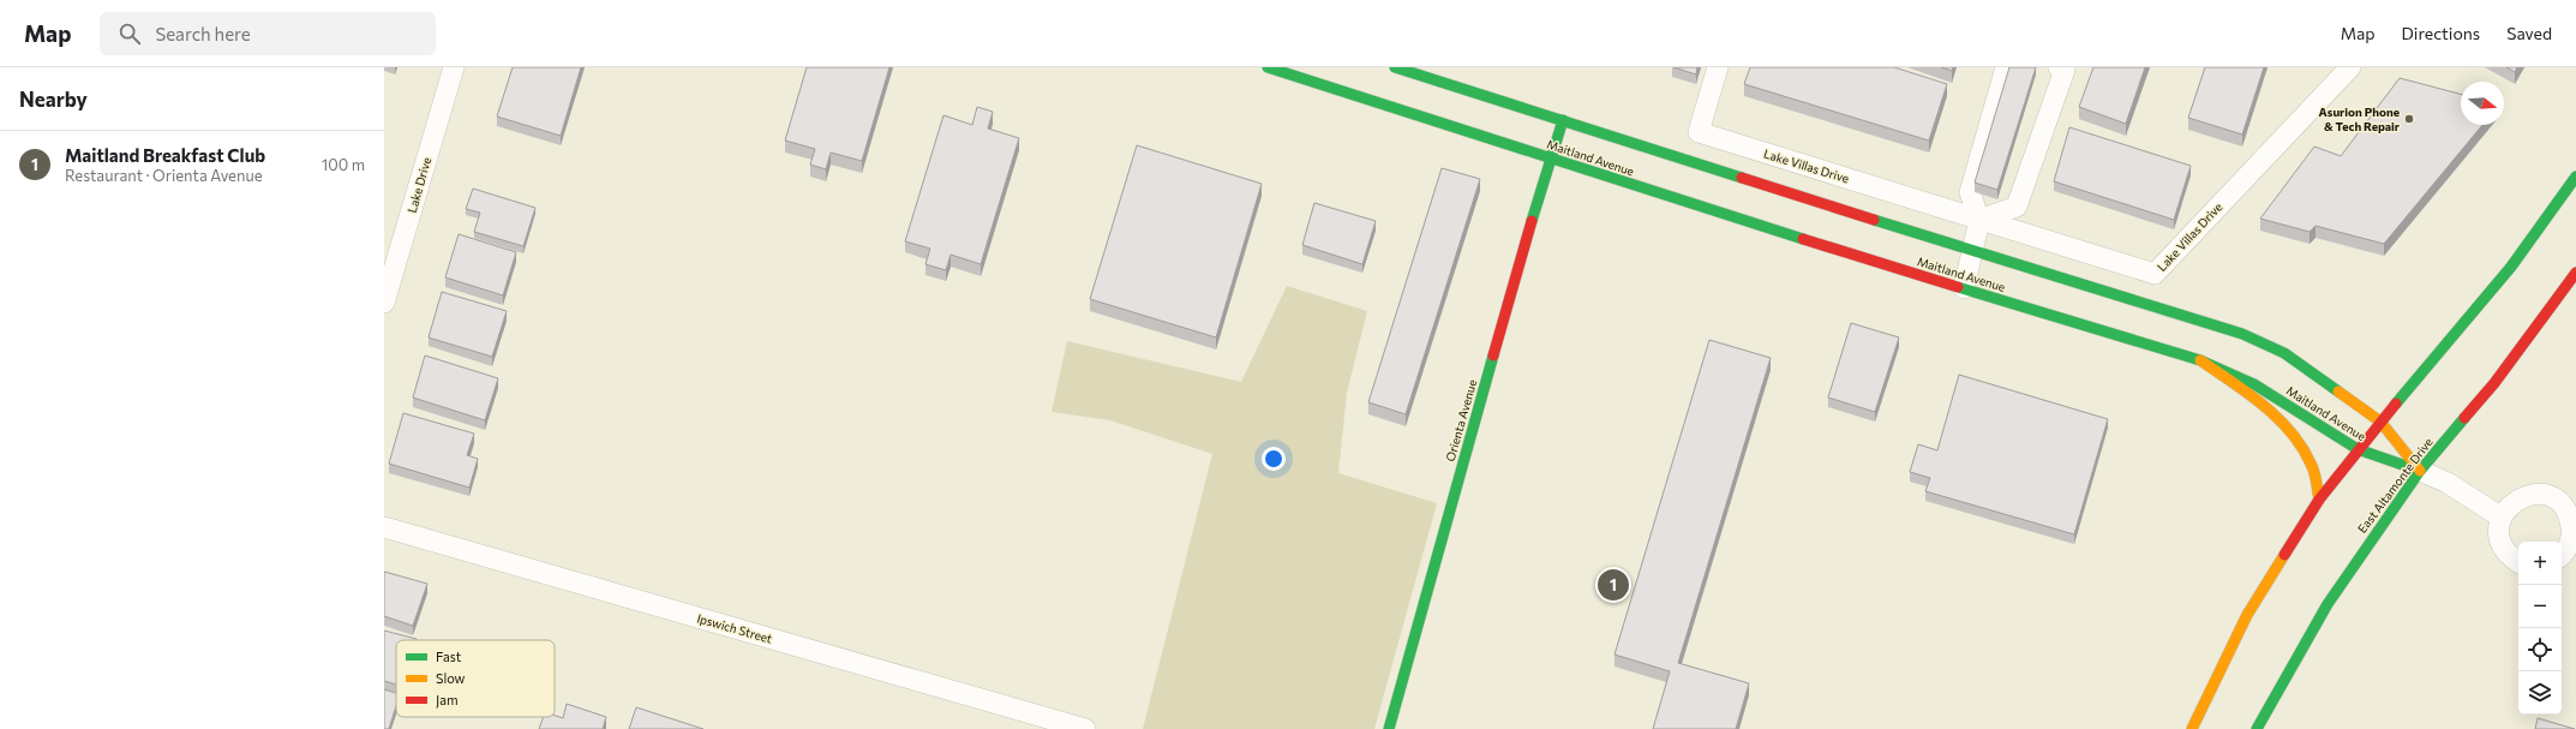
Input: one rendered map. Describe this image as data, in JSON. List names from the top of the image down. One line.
{"streets":{"main road":["Maitland Avenue","Orienta Avenue","East Altamonte Drive"],"street":["Lake Villas Drive","Lake Drive","Ipswich Street"]},"crossings":[["Maitland Avenue","Orienta Avenue"],["Maitland Avenue","East Altamonte Drive"]],"places":["Asurion Phone & Tech Repair"],"legend":["Fast","Slow","Jam"],"north":"right","page":{"header":"Map","search":"Search here","nav":["Map","Directions","Saved"],"heading":"Nearby","list":[{"mark":"1","name":"Maitland Breakfast Club","note":"Restaurant · Orienta Avenue","value":"100 m"}],"map_buttons":["+","−"],"pins":"1"}}
